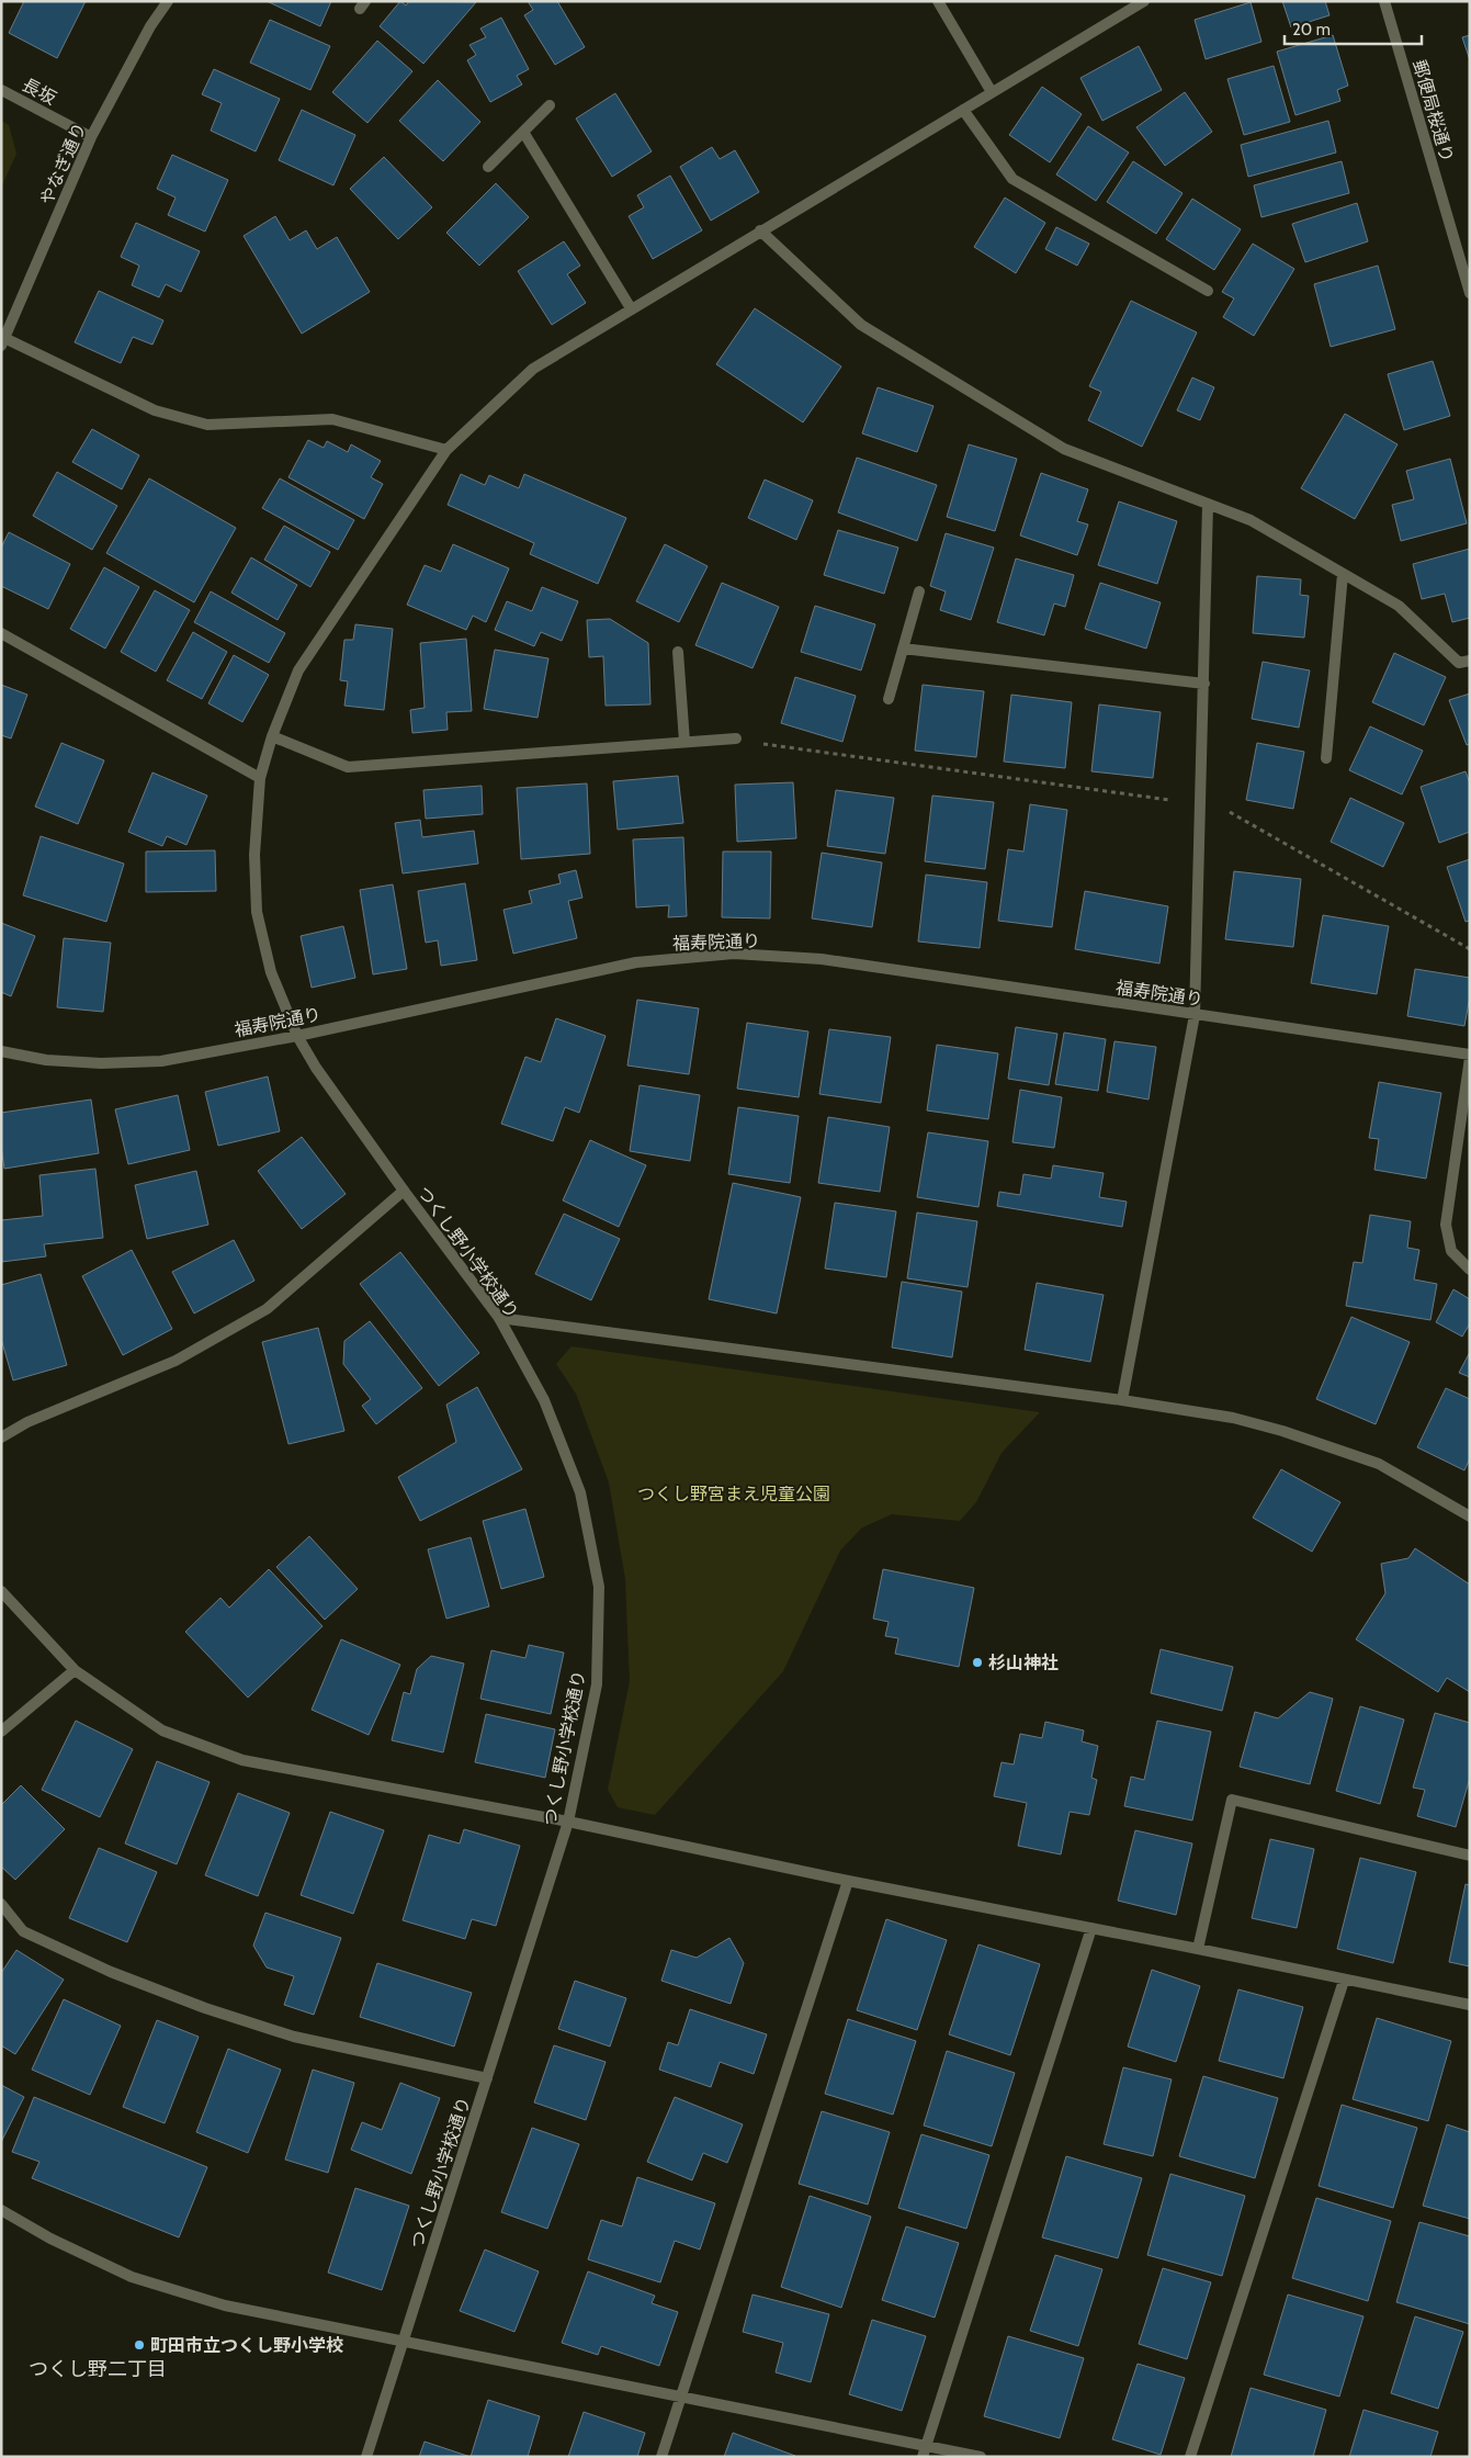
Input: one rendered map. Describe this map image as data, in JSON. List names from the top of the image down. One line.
{"streets":{"street":["長坂","郵便局桜通り","やなぎ通り","福寿院通り","つくし野小学校通り"]},"crossings":[["長坂","やなぎ通り"],["福寿院通り","つくし野小学校通り"]],"districts":["つくし野二丁目"],"parks":["つくし野宮まえ児童公園"],"places":["杉山神社","町田市立つくし野小学校"],"scale_bar":"20 m"}
